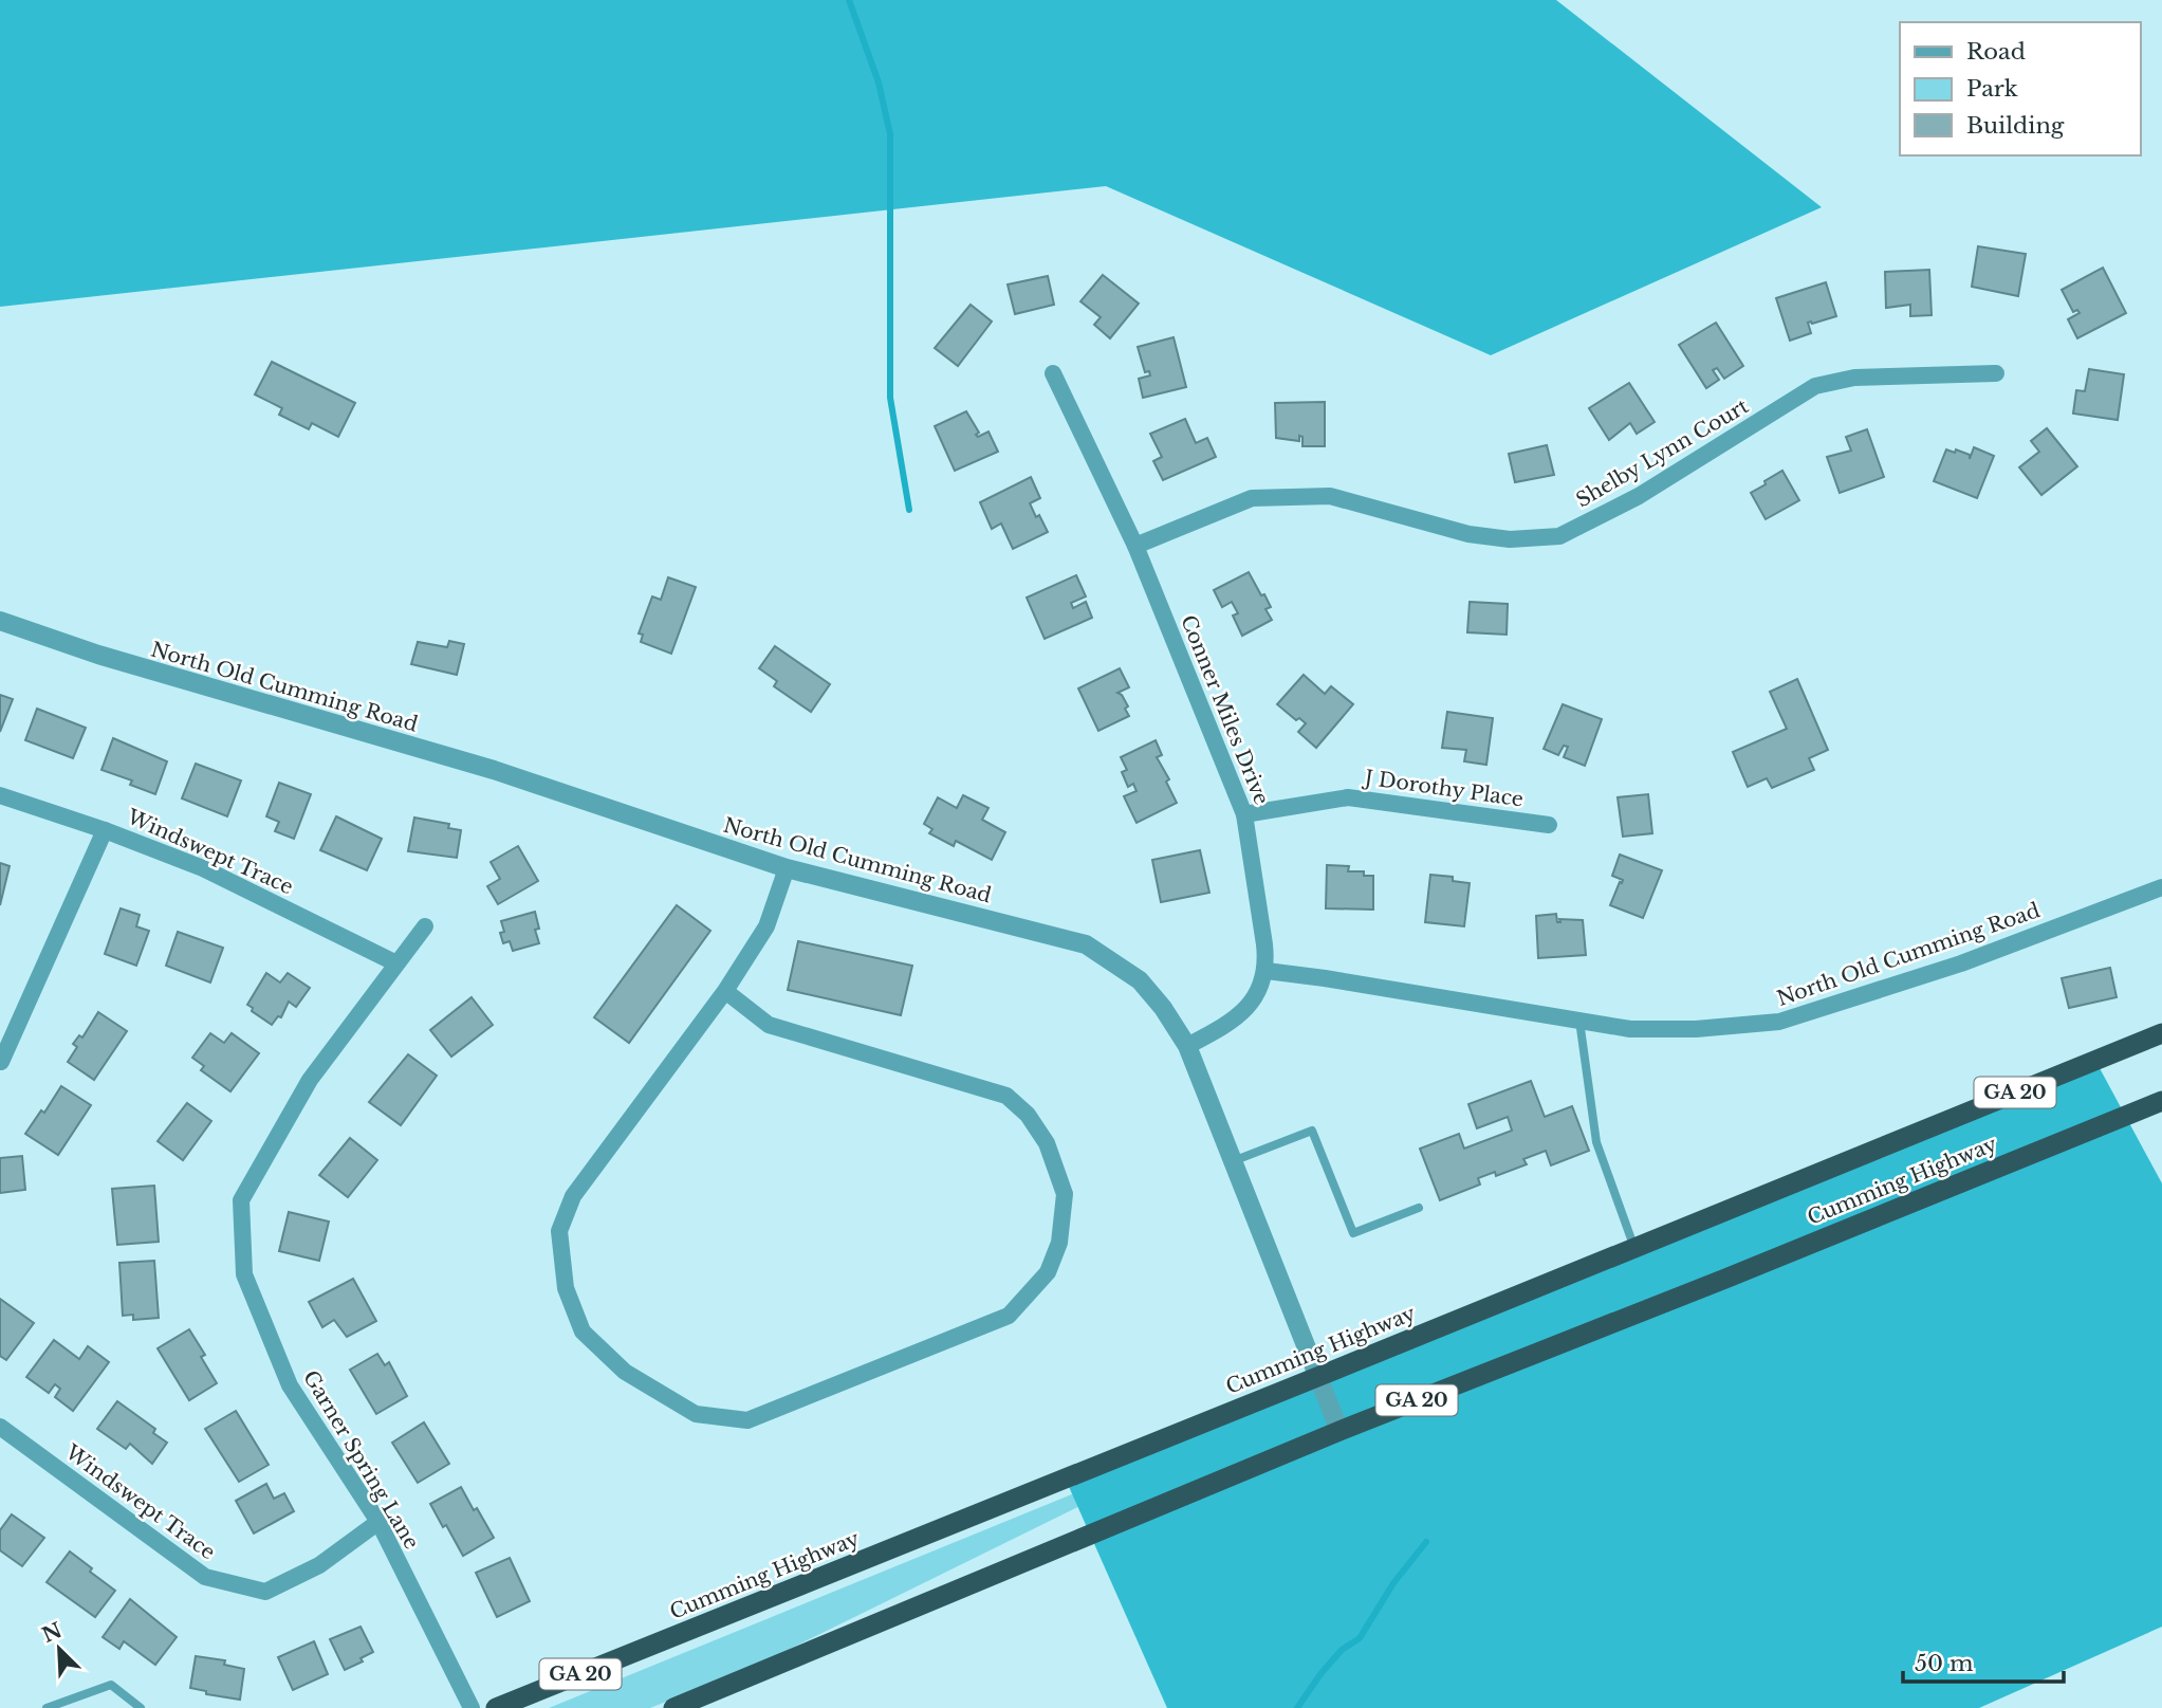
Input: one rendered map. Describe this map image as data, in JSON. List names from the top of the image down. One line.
{"streets":{"highway":["GA 20","Cumming Highway"],"street":["Shelby Lynn Court","North Old Cumming Road","Conner Miles Drive","J Dorothy Place","Windswept Trace","Garner Spring Lane"]},"crossings":[["Shelby Lynn Court","Conner Miles Drive"],["North Old Cumming Road","Conner Miles Drive"],["North Old Cumming Road","Cumming Highway"],["Conner Miles Drive","J Dorothy Place"],["Windswept Trace","Garner Spring Lane"]],"legend":["Road","Park","Building"],"scale_bar":"50 m","north":"top left"}
